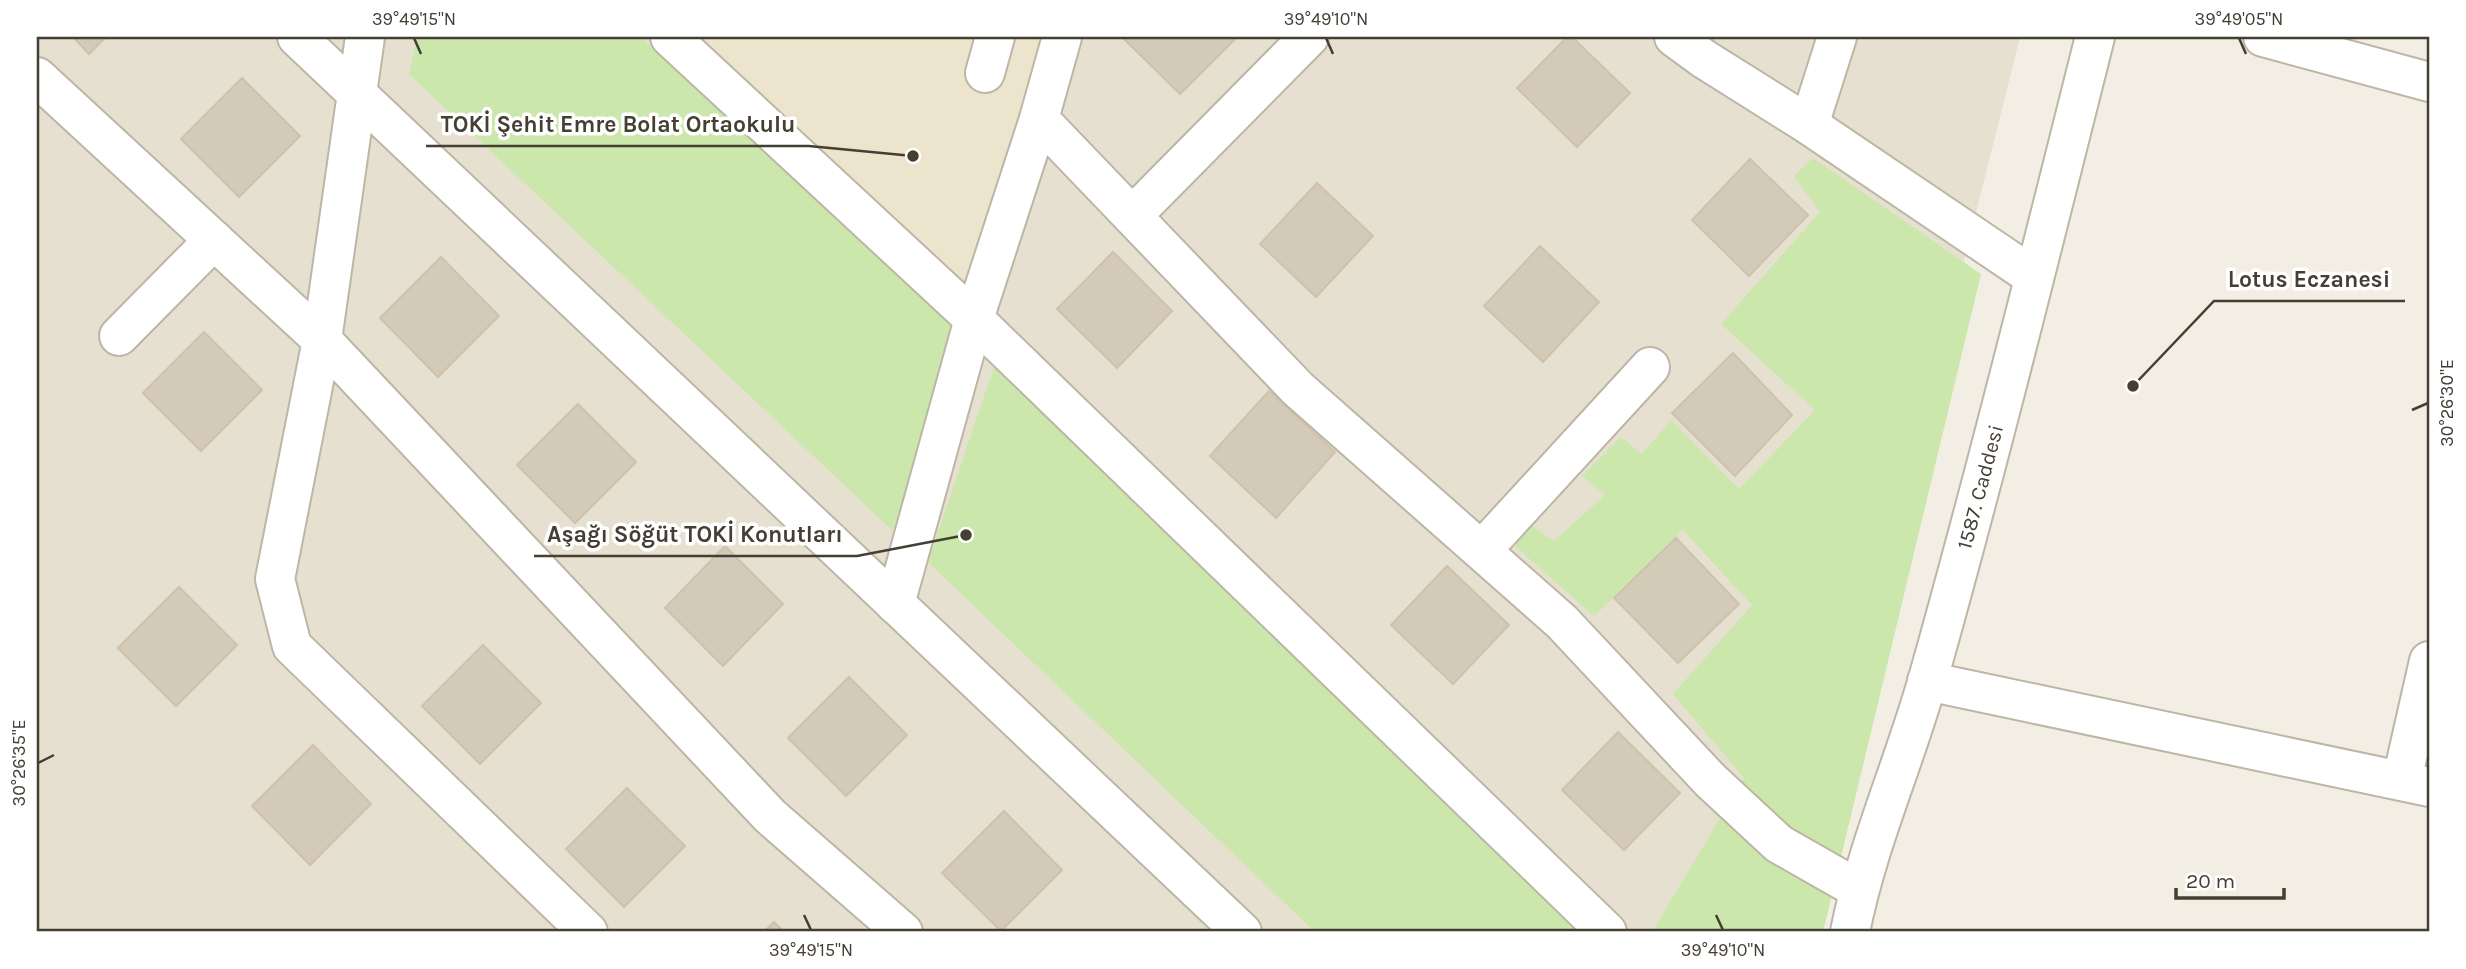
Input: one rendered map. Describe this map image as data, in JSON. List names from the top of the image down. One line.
{"streets":{"street":["1587. Caddesi"]},"places":["TOKİ Şehit Emre Bolat Ortaokulu","Lotus Eczanesi","Aşağı Söğüt TOKİ Konutları"],"scale_bar":"20 m","coordinates":["39°49'15\"N","39°49'10\"N","39°49'05\"N","30°26'30\"E","30°26'35\"E"]}
